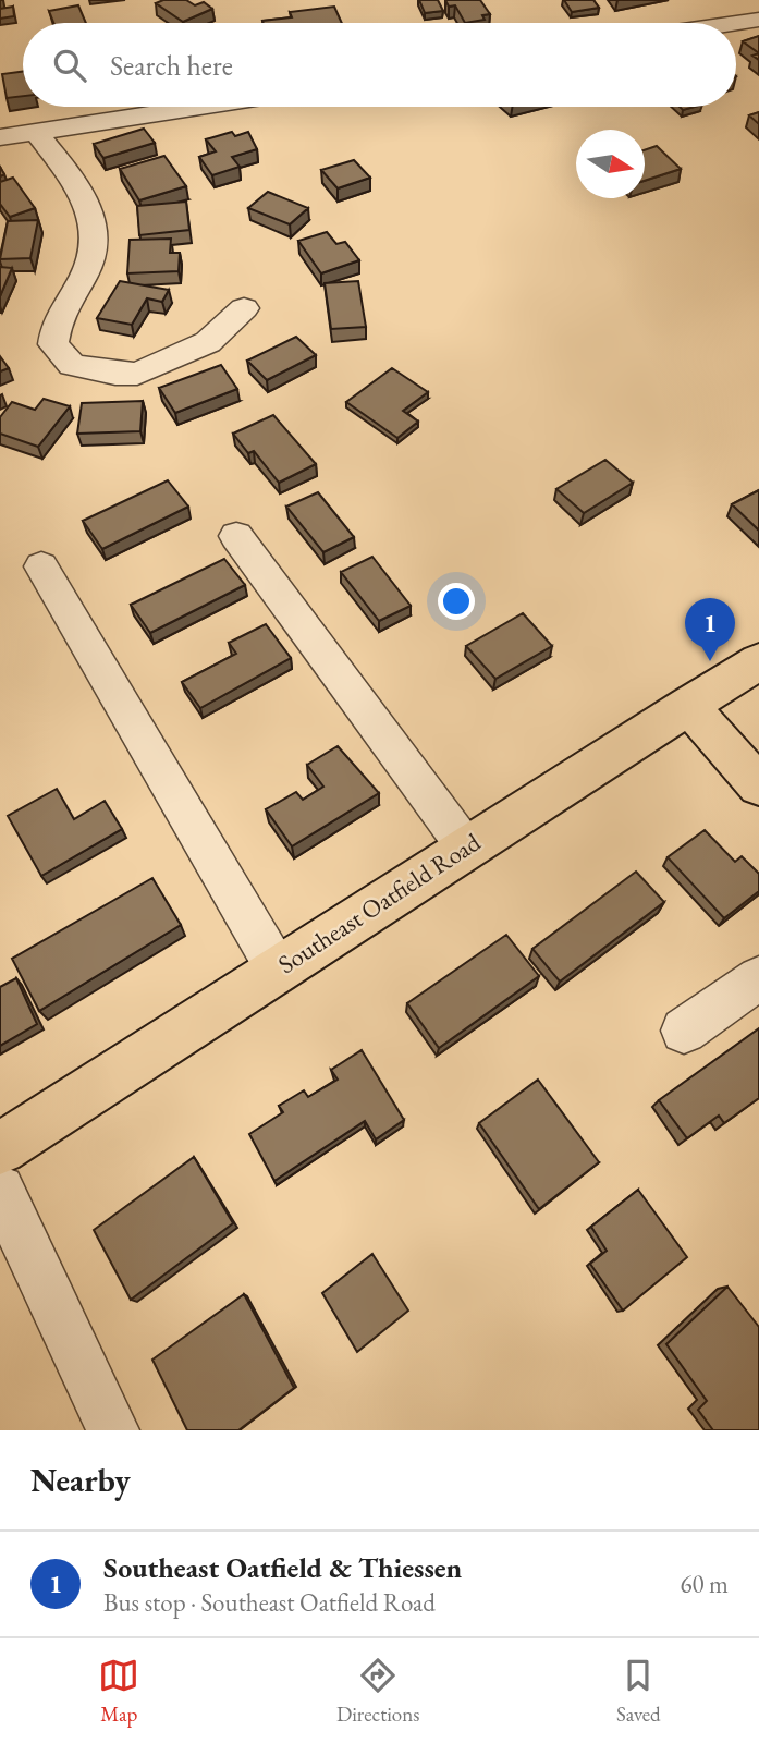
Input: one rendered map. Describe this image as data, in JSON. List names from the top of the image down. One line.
{"streets":{"main road":["Southeast Oatfield Road"]},"north":"right","page":{"search":"Search here","pins":"1","heading":"Nearby","list":[{"mark":"1","name":"Southeast Oatfield & Thiessen","note":"Bus stop · Southeast Oatfield Road","value":"60 m"}],"nav":["Map","Directions","Saved"]}}
